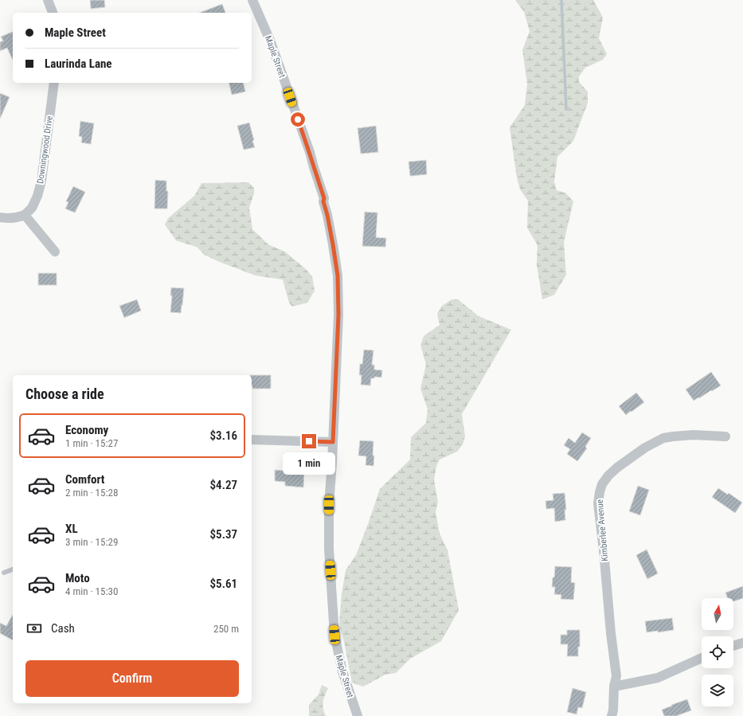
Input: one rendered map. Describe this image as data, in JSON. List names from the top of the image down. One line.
{"streets":{"street":["Maple Street","Downingwood Drive","Kimberlee Avenue"]},"north":"top","page":{"banner":["Maple Street","Laurinda Lane"],"heading":"Choose a ride","list":[{"name":"Economy","note":"1 min · 15:27","value":"$3.16"},{"name":"Comfort","note":"2 min · 15:28","value":"$4.27"},{"name":"XL","note":"3 min · 15:29","value":"$5.37"},{"name":"Moto","note":"4 min · 15:30","value":"$5.61"}],"bubble":"1 min","pay":["Cash","250 m"],"buttons":"Confirm"}}
